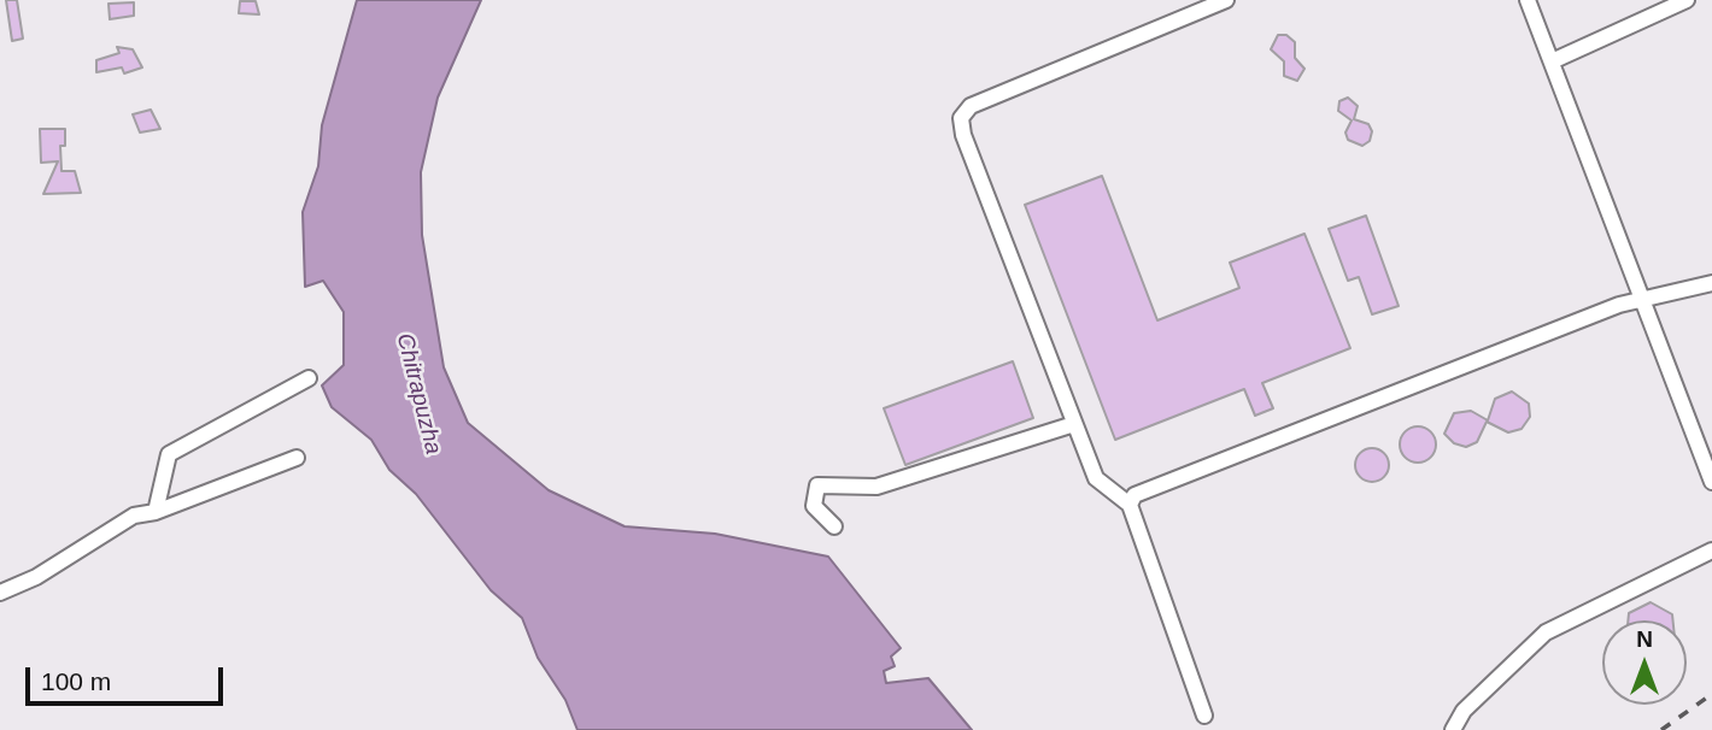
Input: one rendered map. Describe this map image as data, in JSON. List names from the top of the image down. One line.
{"water":["Chitrapuzha"],"scale_bar":"100 m","north":"top"}
